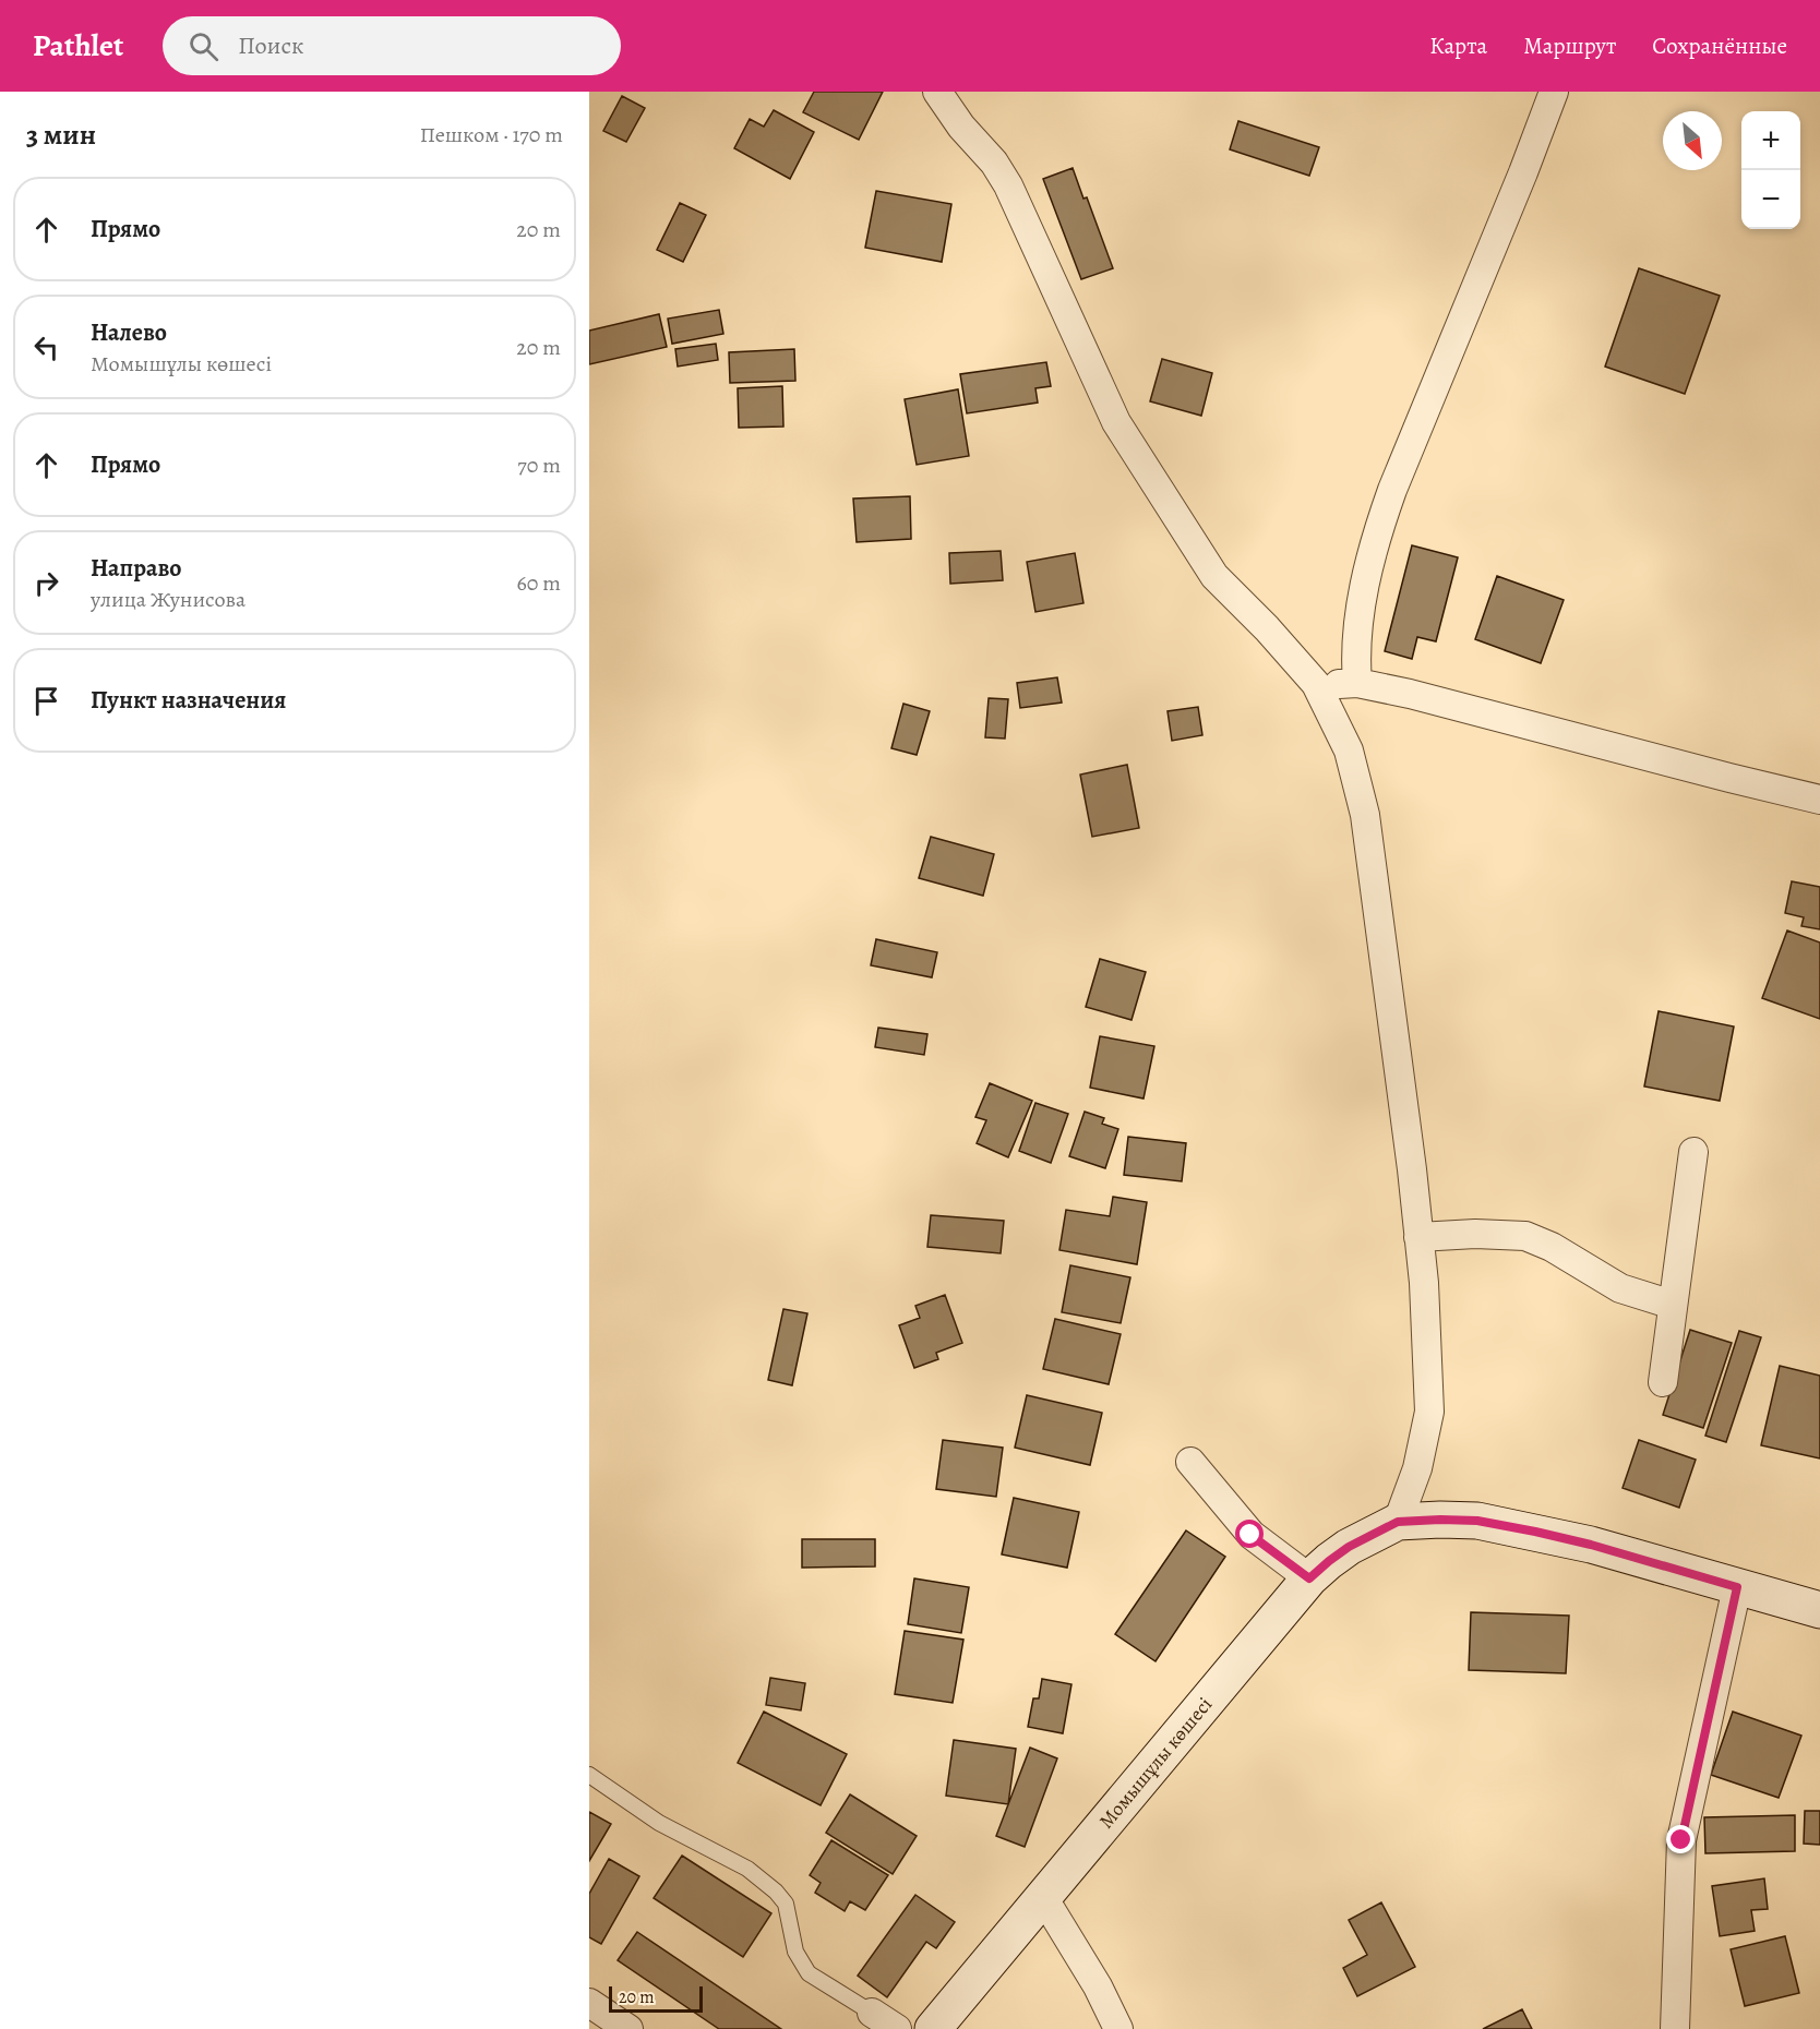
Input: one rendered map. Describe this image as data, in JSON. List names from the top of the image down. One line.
{"streets":{"main road":["Момышұлы көшесі"]},"scale_bar":"20 m","north":"bottom right","page":{"header":"Pathlet","search":"Поиск","nav":["Карта","Маршрут","Сохранённые"],"heading":["3 мин","Пешком · 170 m"],"map_buttons":["+","−"],"list":[["Прямо","20 m"],["Налево","Момышұлы көшесі","20 m"],["Прямо","70 m"],["Направо","улица Жунисова","60 m"],"Пункт назначения"],"scale":"20 m"}}
